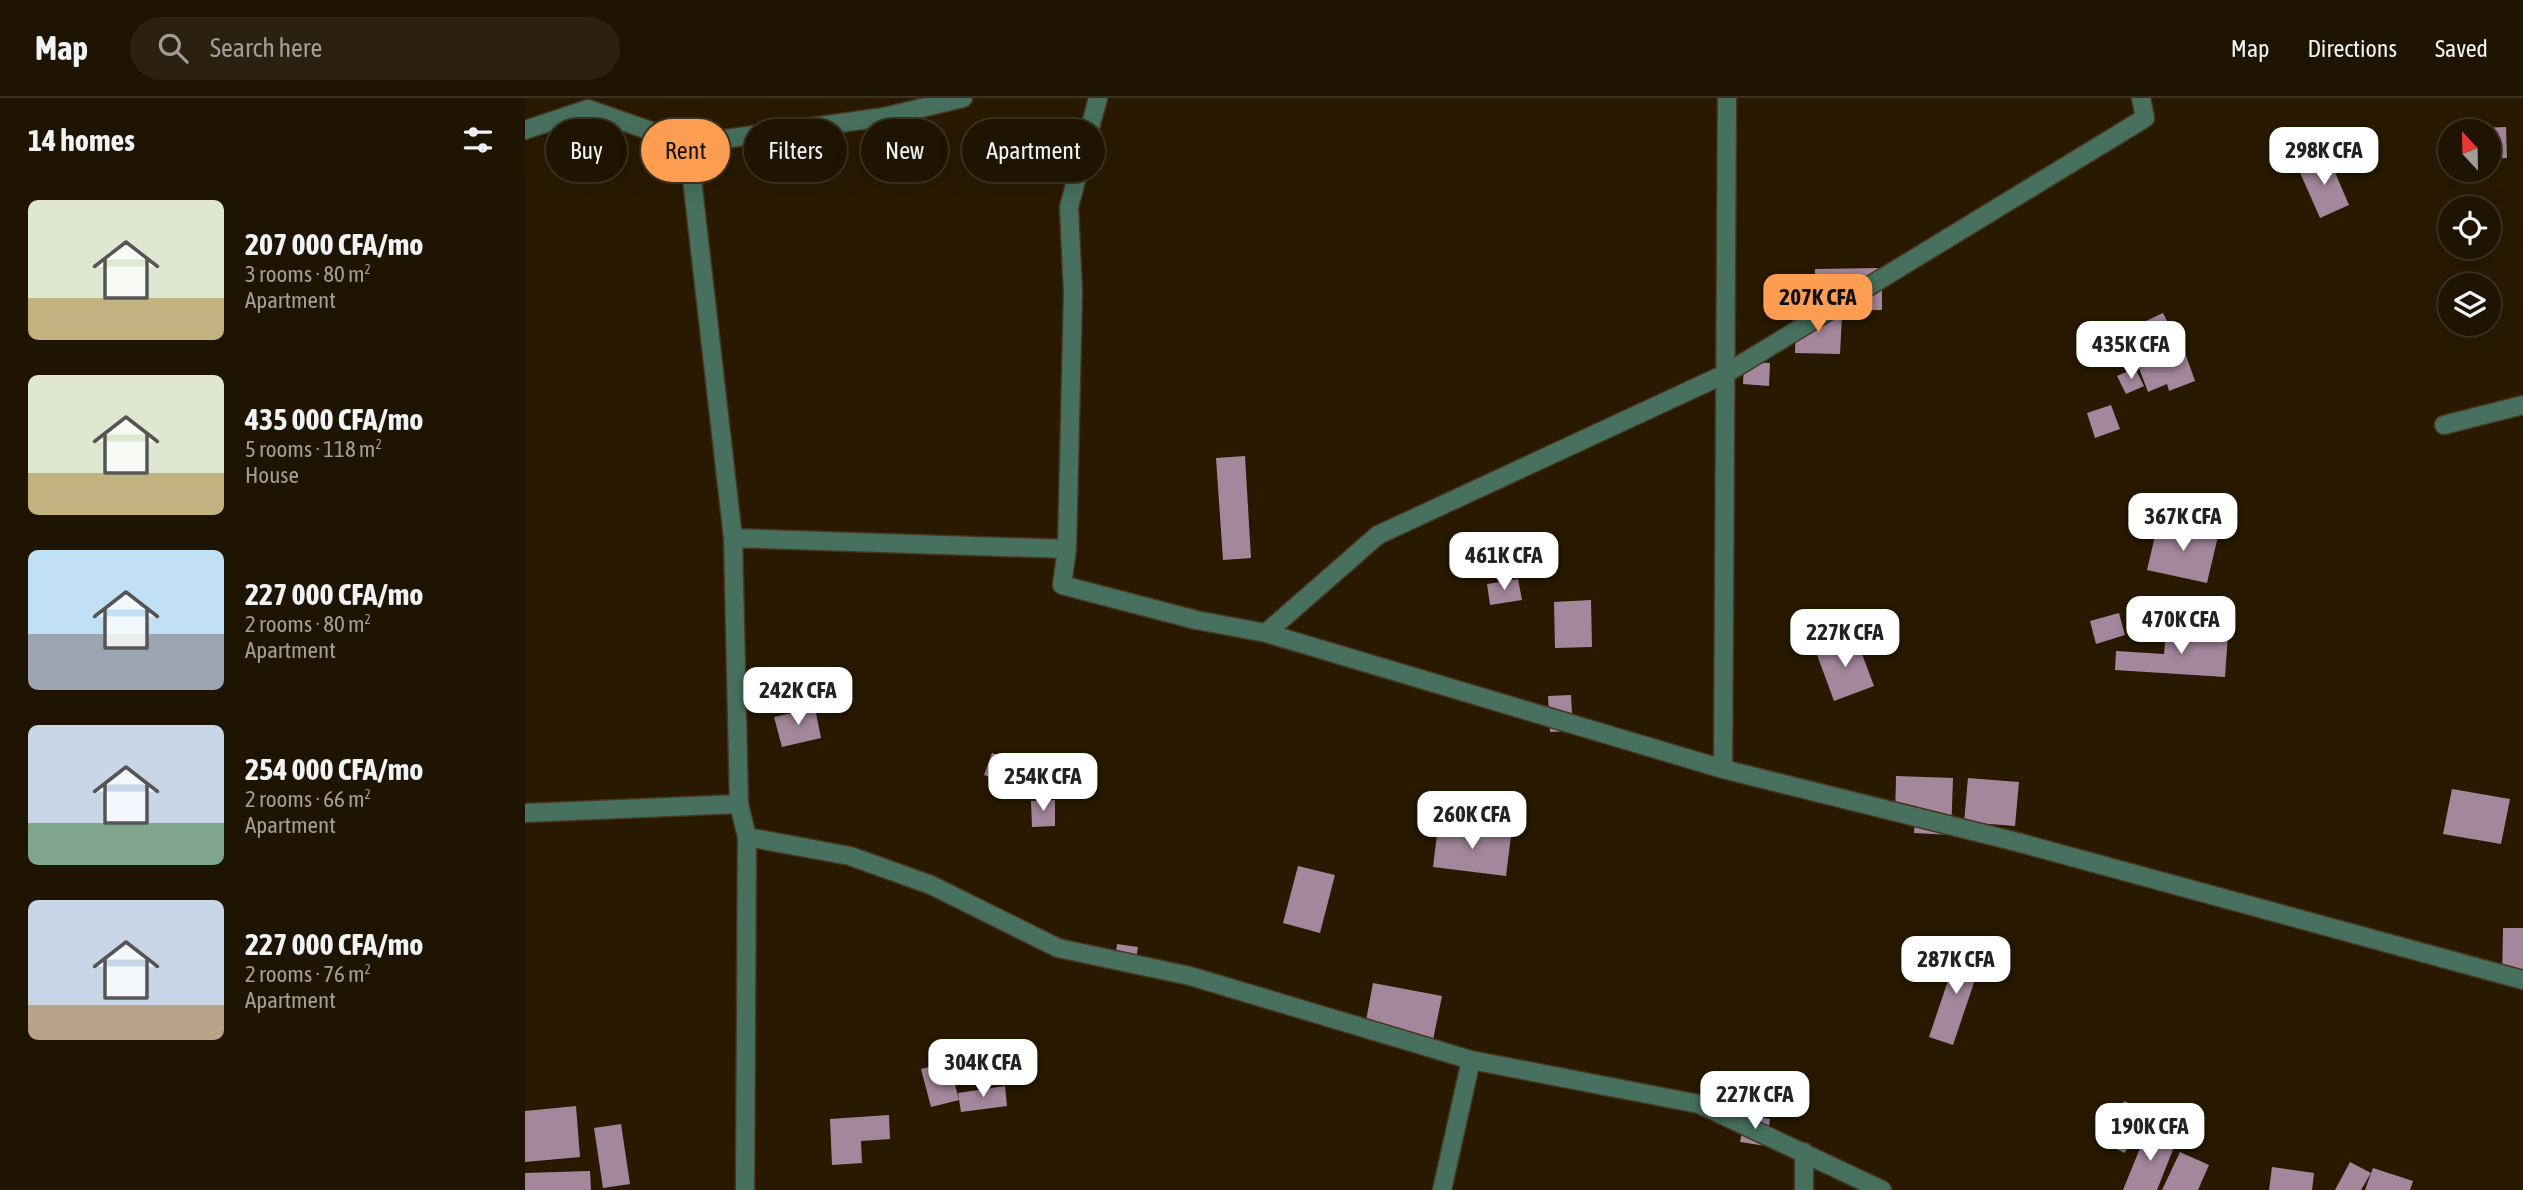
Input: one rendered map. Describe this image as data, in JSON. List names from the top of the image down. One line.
{"north":"top","page":{"header":"Map","search":"Search here","nav":["Map","Directions","Saved"],"heading":"14 homes","chip":["Buy","Rent","Filters","New","Apartment"],"price":["298K CFA","207K CFA","435K CFA","367K CFA","461K CFA","470K CFA","227K CFA","242K CFA","254K CFA","260K CFA","287K CFA","304K CFA","227K CFA","190K CFA"],"list":[{"name":"207 000 CFA/mo","note":"3 rooms · 80 m² · Apartment"},{"name":"435 000 CFA/mo","note":"5 rooms · 118 m² · House"},{"name":"227 000 CFA/mo","note":"2 rooms · 80 m² · Apartment"},{"name":"254 000 CFA/mo","note":"2 rooms · 66 m² · Apartment"},{"name":"227 000 CFA/mo","note":"2 rooms · 76 m² · Apartment"}]}}
